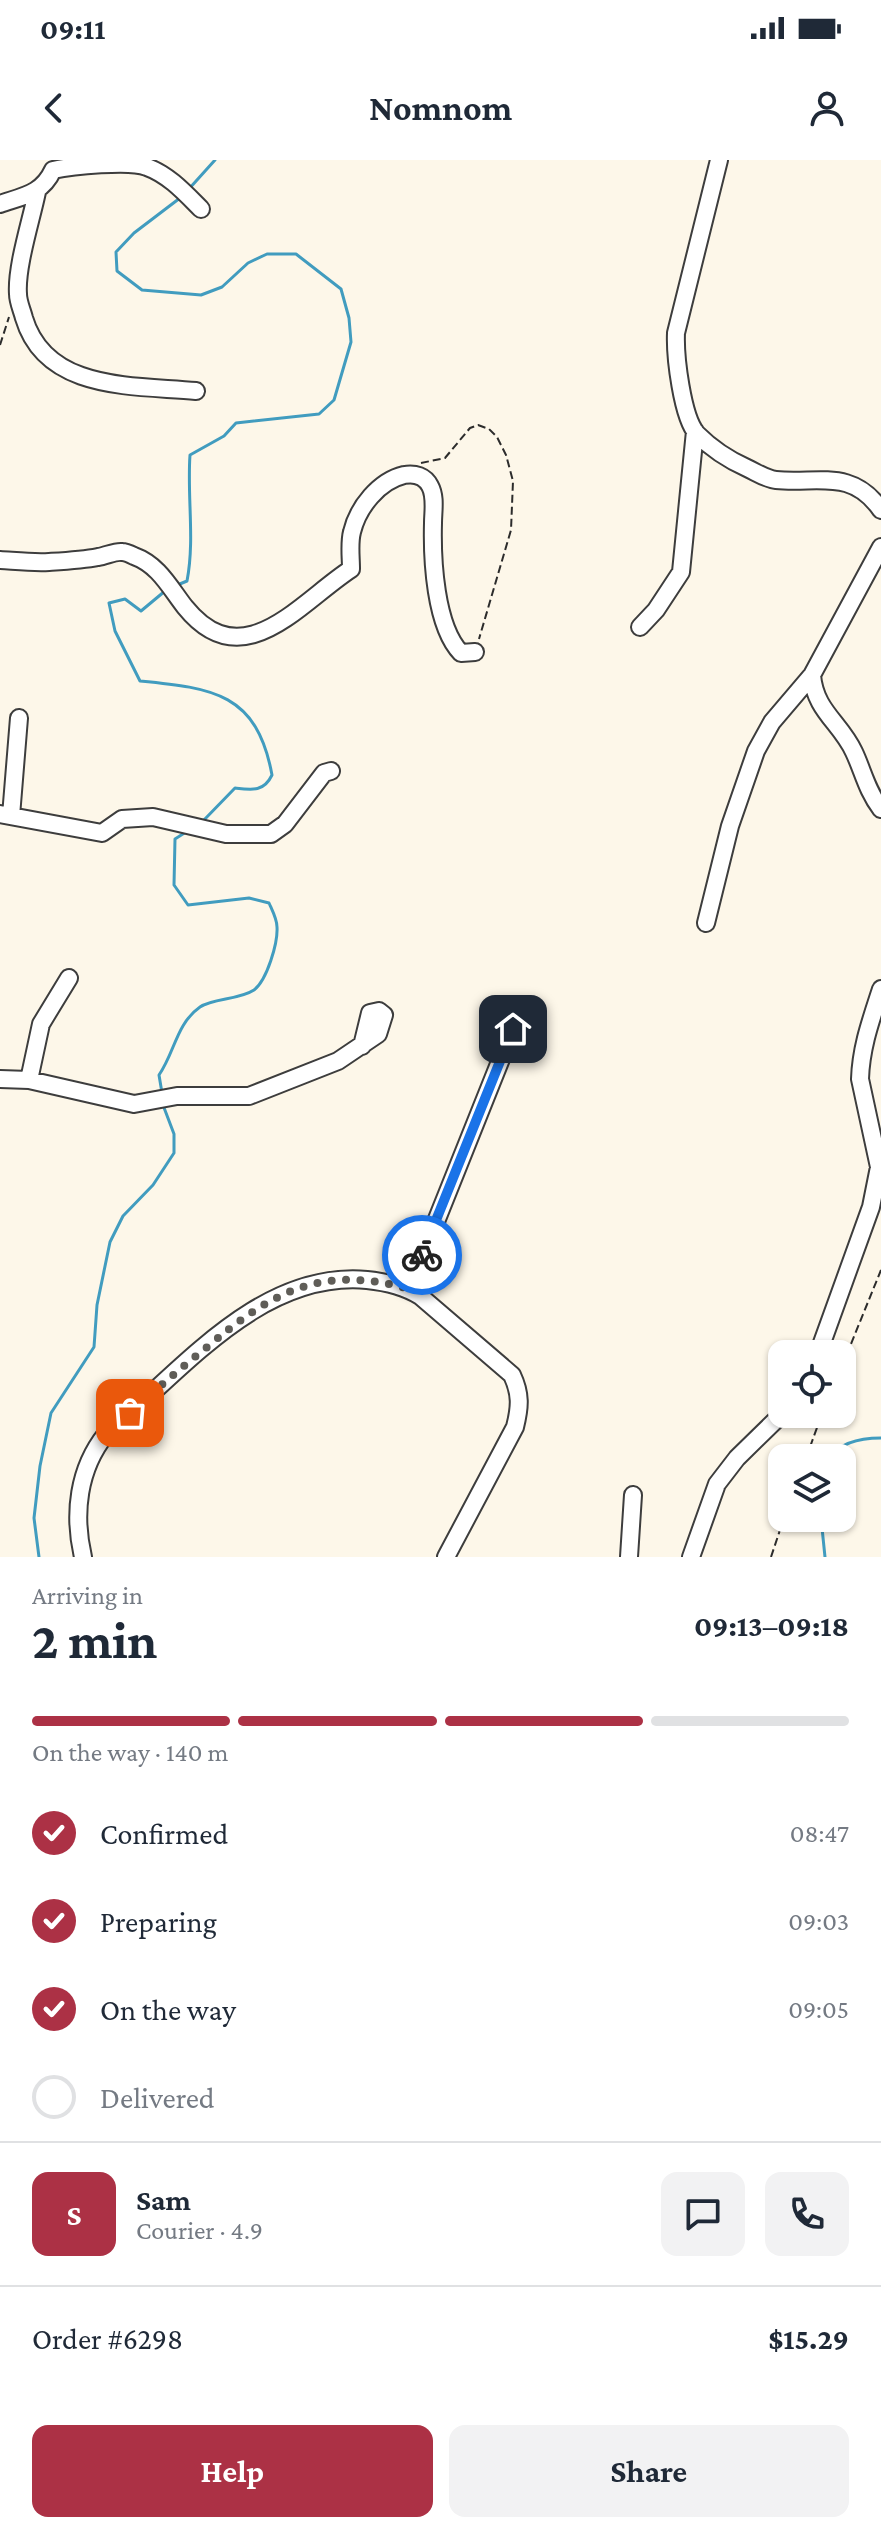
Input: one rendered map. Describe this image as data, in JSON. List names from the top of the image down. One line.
{"page":{"status":"09:11","header":"Nomnom","heading":["2 min","Arriving in","09:13–09:18"],"panel":["Sam","Courier · 4.9","Order #6298","$15.29"],"bar":"On the way · 140 m","list":[["Confirmed","08:47"],["Preparing","09:03"],["On the way","09:05"],"Delivered"],"round":"S","buttons":["Help","Share"]}}
